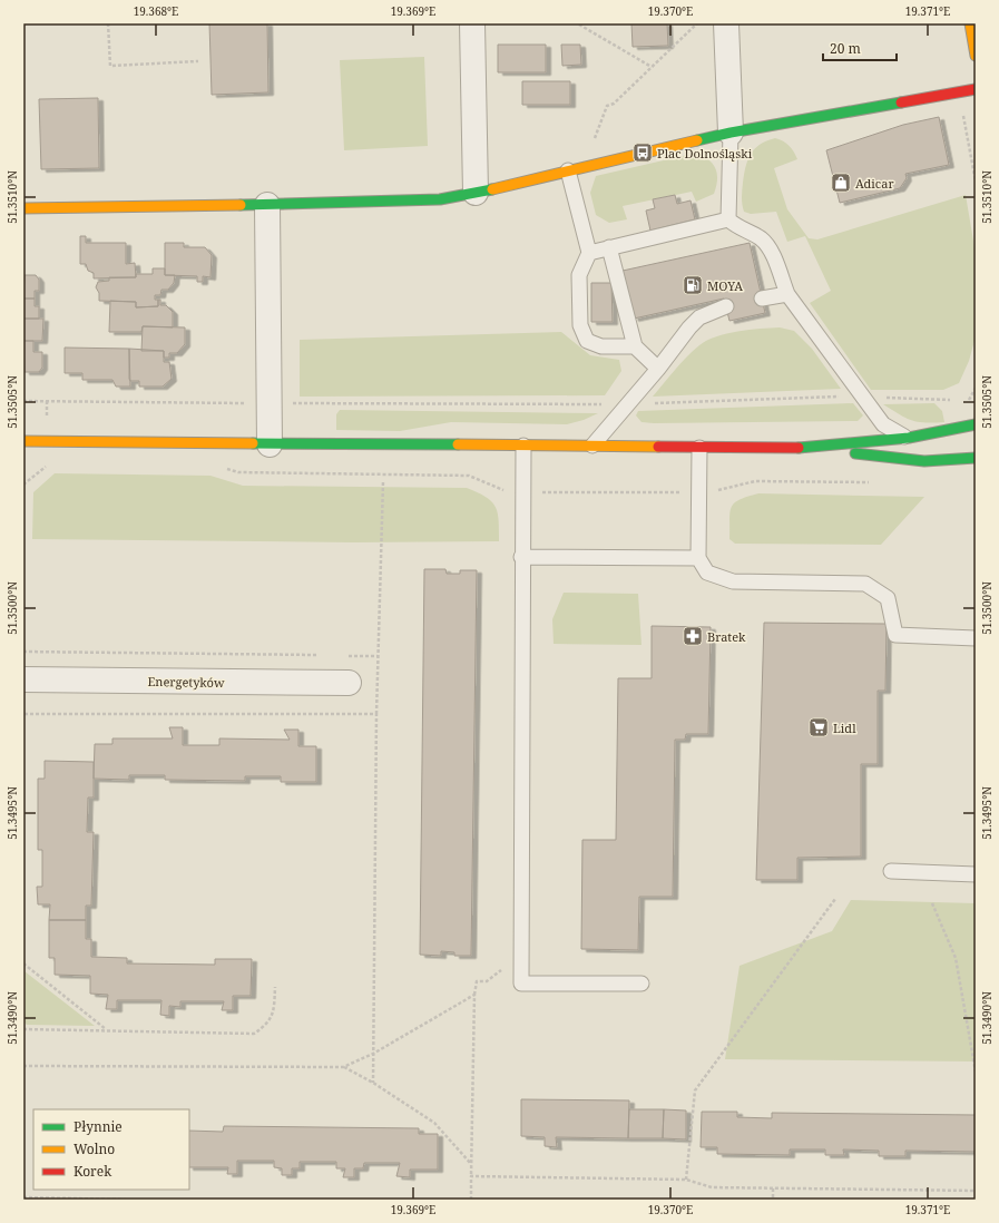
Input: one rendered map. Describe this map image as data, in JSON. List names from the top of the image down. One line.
{"streets":{"street":["Energetyków"]},"places":{"bus stop":["Plac Dolnośląski"],"shop":["Adicar"],"fuel station":["MOYA"],"pharmacy":["Bratek"],"supermarket":["Lidl"]},"legend":["Płynnie","Wolno","Korek"],"scale_bar":"20 m","coordinates":["19.368°E","19.369°E","19.370°E","19.371°E","51.3510°N","51.3505°N","51.3500°N","51.3495°N","51.3490°N"]}
